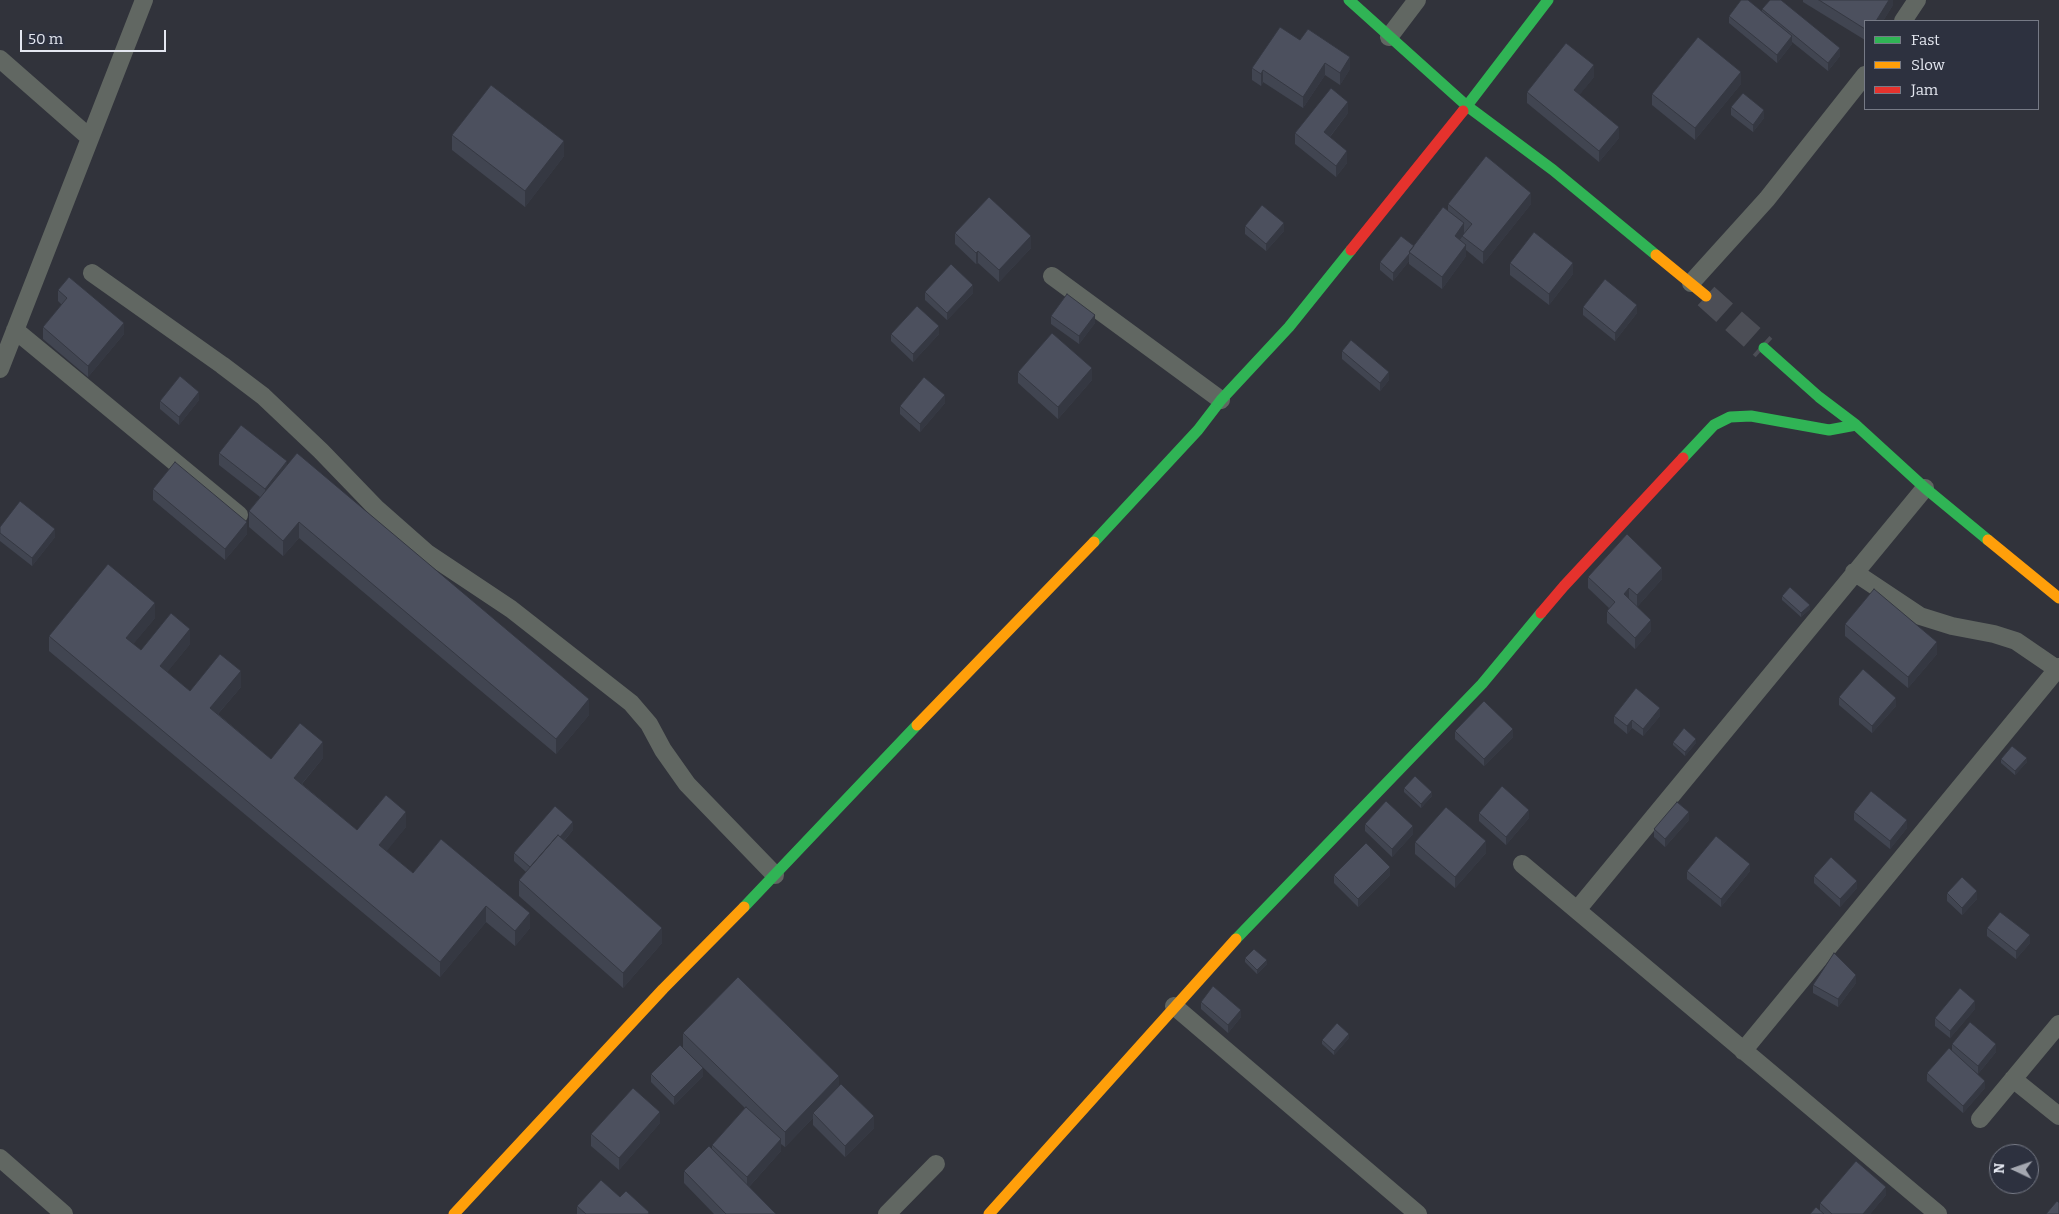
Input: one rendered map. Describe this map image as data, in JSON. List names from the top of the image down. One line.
{"legend":["Fast","Slow","Jam"],"scale_bar":"50 m","north":"left"}
